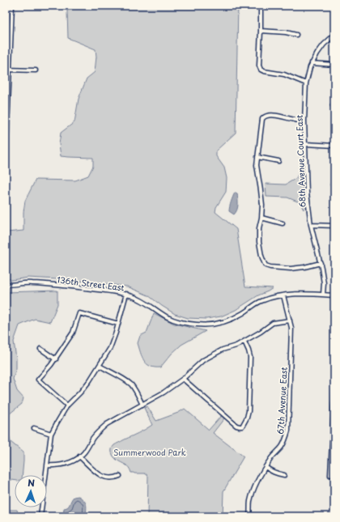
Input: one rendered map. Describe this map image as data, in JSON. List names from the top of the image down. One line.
{"streets":{"street":["68th Avenue Court East","136th Street East","67th Avenue East"]},"crossings":[["68th Avenue Court East","136th Street East"],["136th Street East","67th Avenue East"]],"parks":["Summerwood Park"],"north":"top"}
